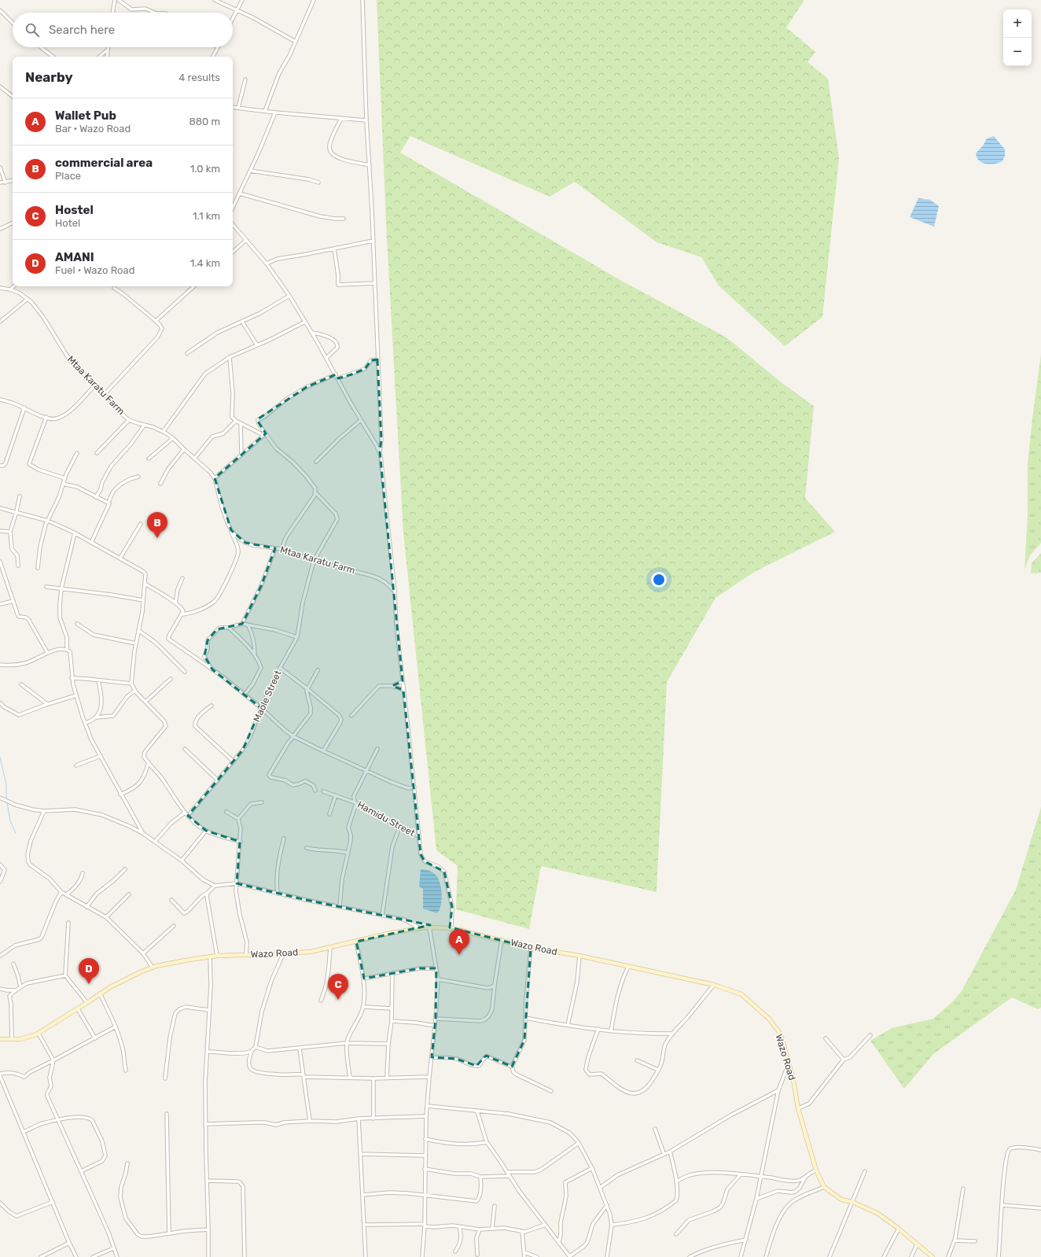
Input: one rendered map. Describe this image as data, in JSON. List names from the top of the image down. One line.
{"streets":{"main road":["Wazo Road"],"street":["Mtaa Karatu Farm","Maole Street","Hamidu Street"]},"crossings":[["Mtaa Karatu Farm","Maole Street"]],"page":{"map_buttons":["+","−"],"search":"Search here","heading":["Nearby","4 results"],"list":[{"mark":"A","name":"Wallet Pub","note":"Bar · Wazo Road","value":"880 m"},{"mark":"B","name":"commercial area","note":"Place","value":"1.0 km"},{"mark":"C","name":"Hostel","note":"Hotel","value":"1.1 km"},{"mark":"D","name":"AMANI","note":"Fuel · Wazo Road","value":"1.4 km"}],"pins":["B","A","D","C"]}}
